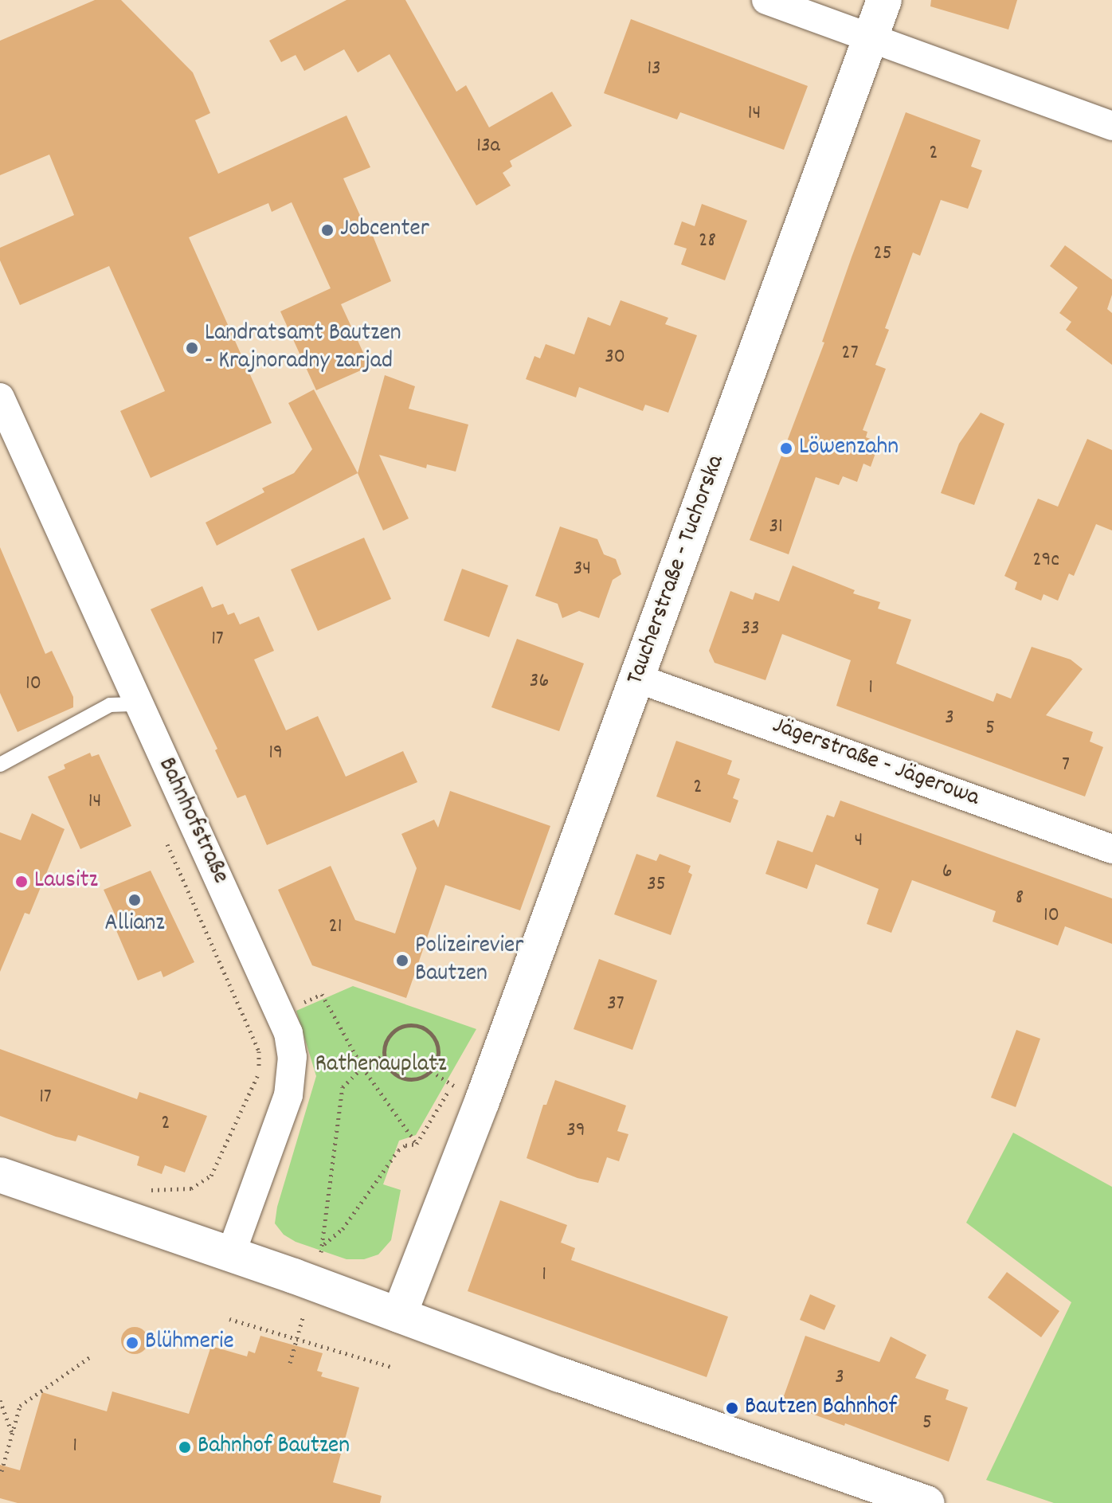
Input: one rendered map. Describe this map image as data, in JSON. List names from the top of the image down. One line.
{"streets":{"street":["Taucherstraße - Tuchorska","Jägerstraße - Jägerowa","Bahnhofstraße"]},"crossings":[["Taucherstraße - Tuchorska","Jägerstraße - Jägerowa"]],"parks":["Rathenauplatz"],"places":["Jobcenter","Landratsamt Bautzen - Krajnoradny zarjad","Löwenzahn","Lausitz","Allianz","Polizeirevier Bautzen","Blühmerie","Bautzen Bahnhof","Bahnhof Bautzen"],"house_numbers":["13","14","13a","2","28","25","27","30","31","29c","34","33","17","36","10","1","3","5","19","7","2","14","4","6","35","8","10","21","37","17","2","39","1","3","5","1"]}
